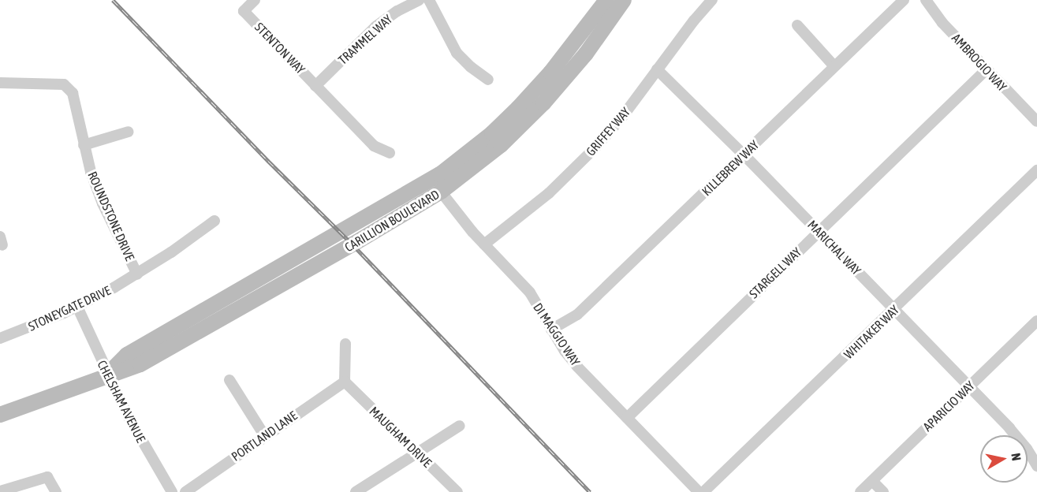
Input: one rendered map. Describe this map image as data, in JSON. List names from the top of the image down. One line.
{"streets":{"street":["TRAMMEL WAY","STENTON WAY","AMBROGIO WAY","GRIFFEY WAY","KILLEBREW WAY","ROUNDSTONE DRIVE","CARILLION BOULEVARD","MARICHAL WAY","STARGELL WAY","STONEYGATE DRIVE","WHITAKER WAY","DI MAGGIO WAY","CHELSHAM AVENUE","APARICIO WAY","PORTLAND LANE","MAUGHAM DRIVE"]},"crossings":[["TRAMMEL WAY","STENTON WAY"],["AMBROGIO WAY","STARGELL WAY"],["GRIFFEY WAY","MARICHAL WAY"],["GRIFFEY WAY","DI MAGGIO WAY"],["KILLEBREW WAY","MARICHAL WAY"],["KILLEBREW WAY","DI MAGGIO WAY"],["ROUNDSTONE DRIVE","STONEYGATE DRIVE"],["CARILLION BOULEVARD","DI MAGGIO WAY"],["CARILLION BOULEVARD","CHELSHAM AVENUE"],["MARICHAL WAY","STARGELL WAY"],["MARICHAL WAY","WHITAKER WAY"],["MARICHAL WAY","APARICIO WAY"],["STARGELL WAY","DI MAGGIO WAY"],["STONEYGATE DRIVE","CHELSHAM AVENUE"],["PORTLAND LANE","MAUGHAM DRIVE"]],"north":"right"}
